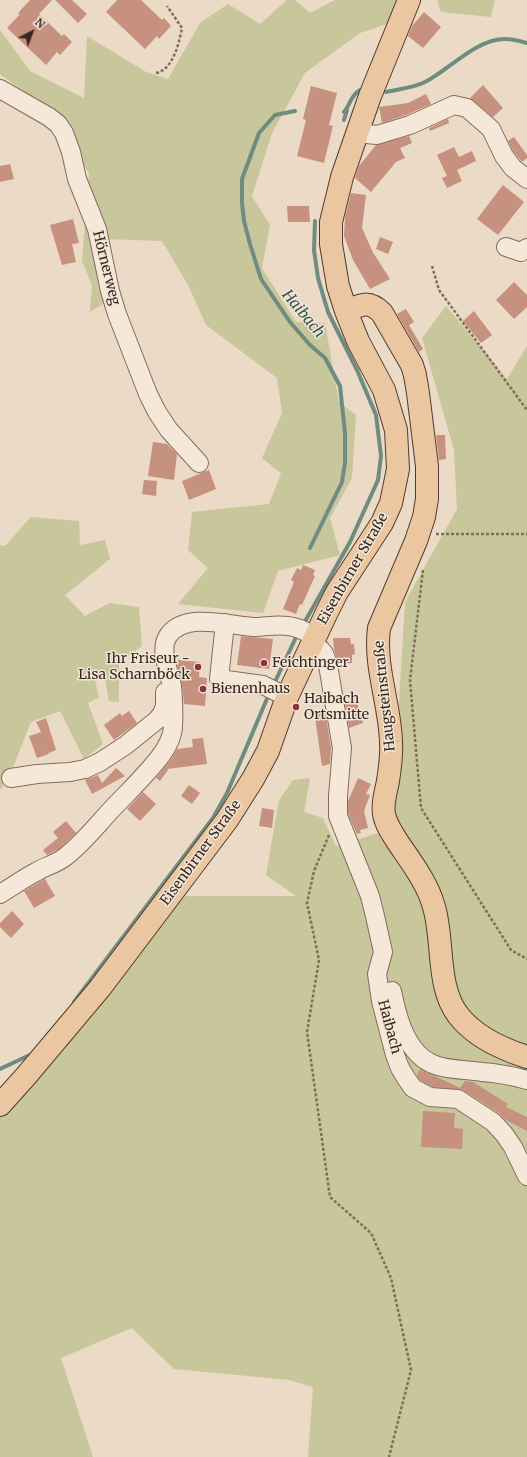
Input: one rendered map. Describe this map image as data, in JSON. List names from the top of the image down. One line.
{"streets":{"main road":["Eisenbirner Straße","Haugsteinstraße"],"street":["Hörnerweg","Haibach"]},"crossings":[["Eisenbirner Straße","Haugsteinstraße"]],"water":["Haibach"],"places":["Feichtinger","Ihr Friseur - Lisa Scharnböck","Bienenhaus","Haibach Ortsmitte"],"north":"top right"}
